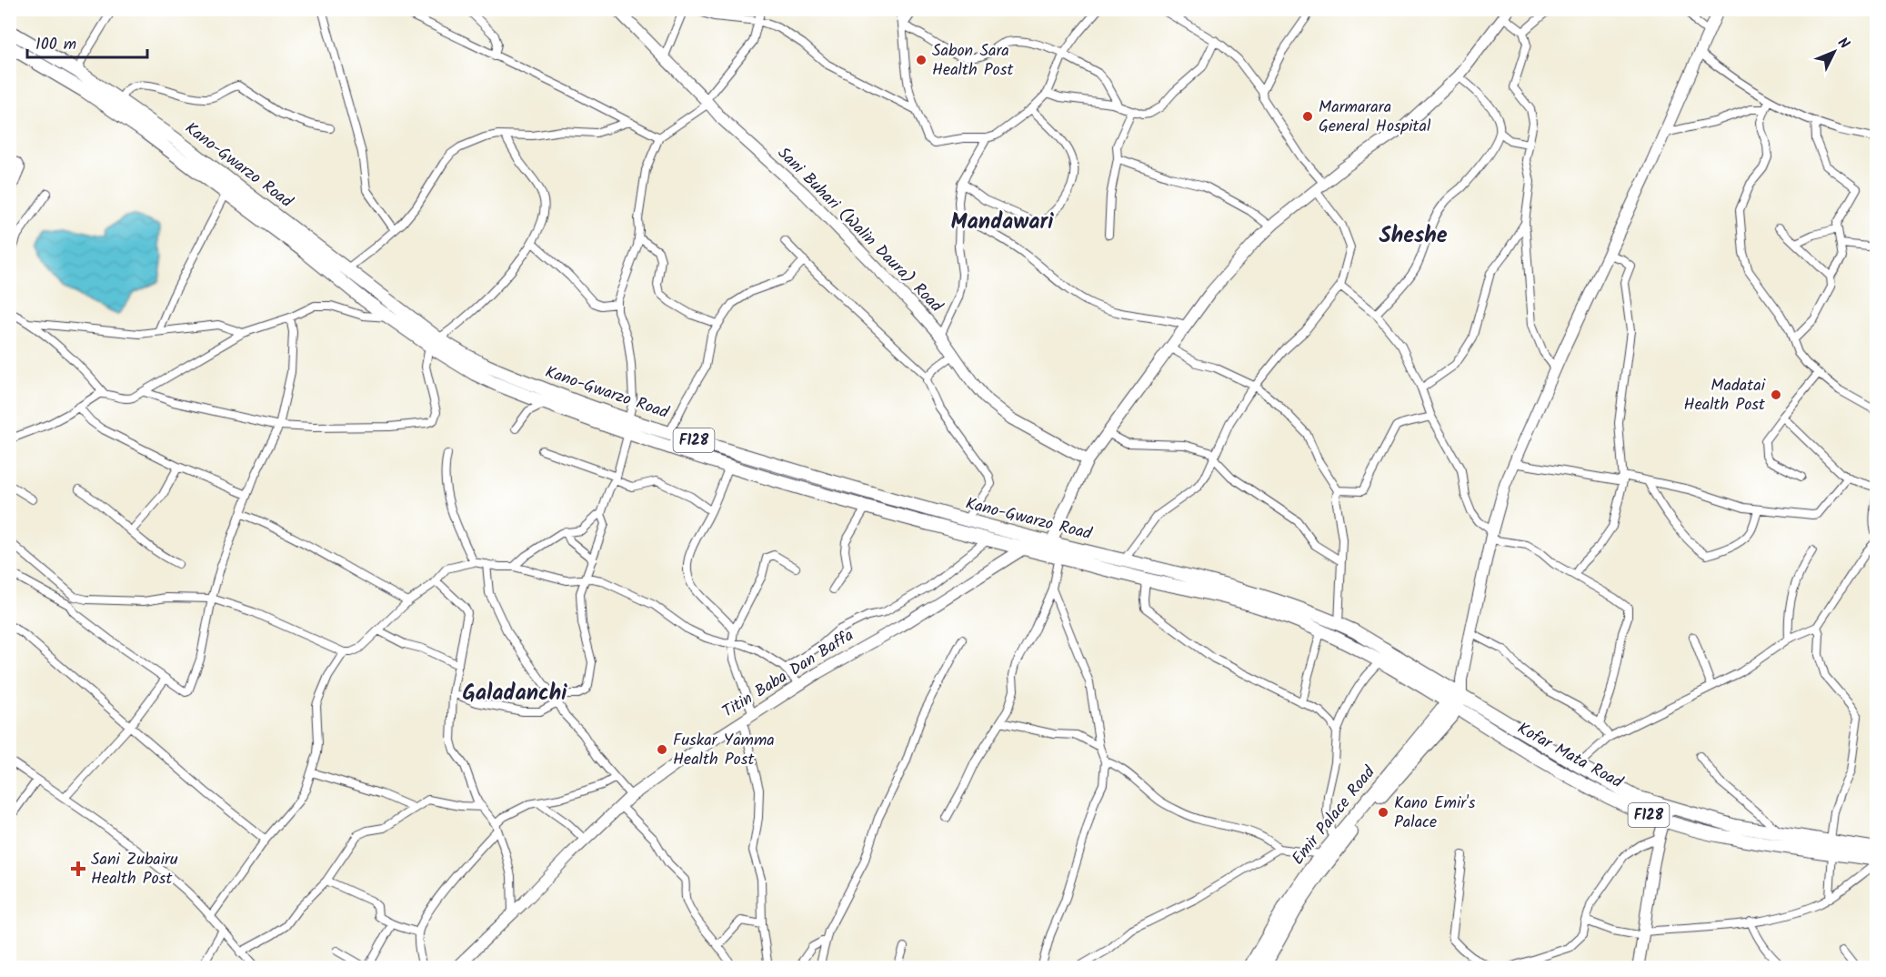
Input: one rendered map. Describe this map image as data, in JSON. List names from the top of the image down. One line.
{"streets":{"main road":["Kano-Gwarzo Road","F128","Kofar Mata Road","Emir Palace Road"],"street":["Sani Buhari (Walin Daura) Road","Titin Baba Dan Baffa"]},"crossings":[["Kano-Gwarzo Road","Titin Baba Dan Baffa"],["Kano-Gwarzo Road","Kofar Mata Road"],["Kano-Gwarzo Road","Emir Palace Road"],["Kofar Mata Road","Emir Palace Road"]],"districts":["Mandawari","Sheshe","Galadanchi"],"places":{"other":["Sabon Sara Health Post","Marmarara General Hospital","Madatai Health Post","Fuskar Yamma Health Post","Kano Emir's Palace"],"health":["Sani Zubairu Health Post"]},"scale_bar":"100 m","north":"top right"}
